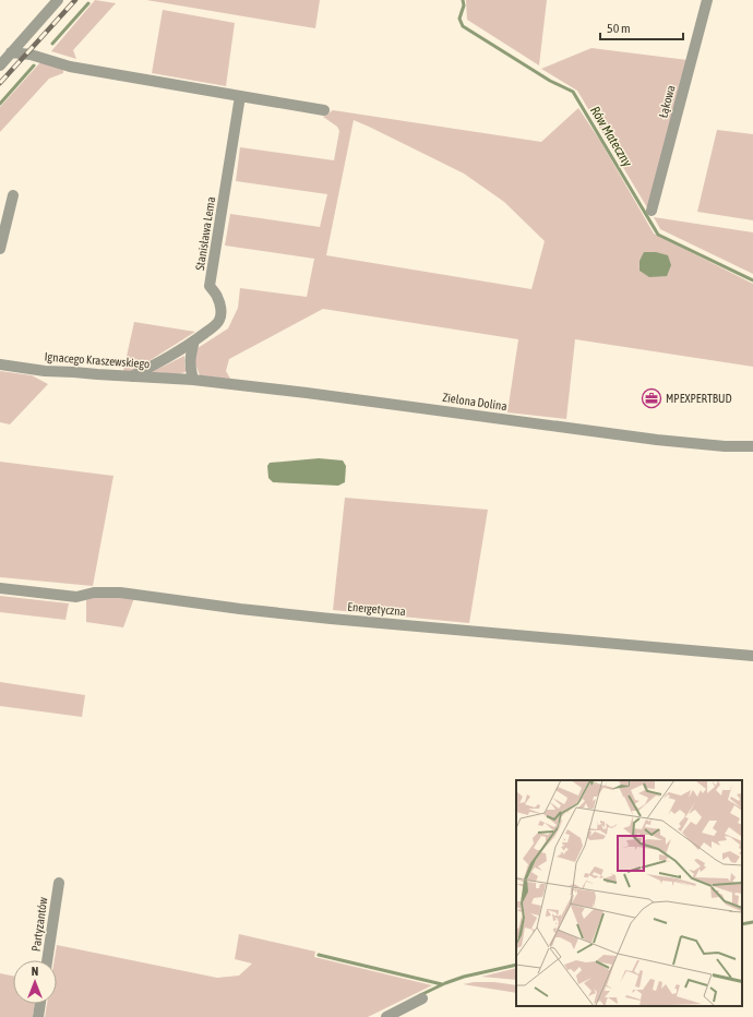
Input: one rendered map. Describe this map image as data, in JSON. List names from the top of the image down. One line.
{"streets":{"street":["Łąkowa","Stanisława Lema","Ignacego Kraszewskiego","Zielona Dolina","Energetyczna","Partyzantów"]},"crossings":[["Stanisława Lema","Ignacego Kraszewskiego"],["Ignacego Kraszewskiego","Zielona Dolina"]],"water":["Rów Mateczny"],"places":{"office":["MPEXPERTBUD"]},"scale_bar":"50 m","north":"top"}
